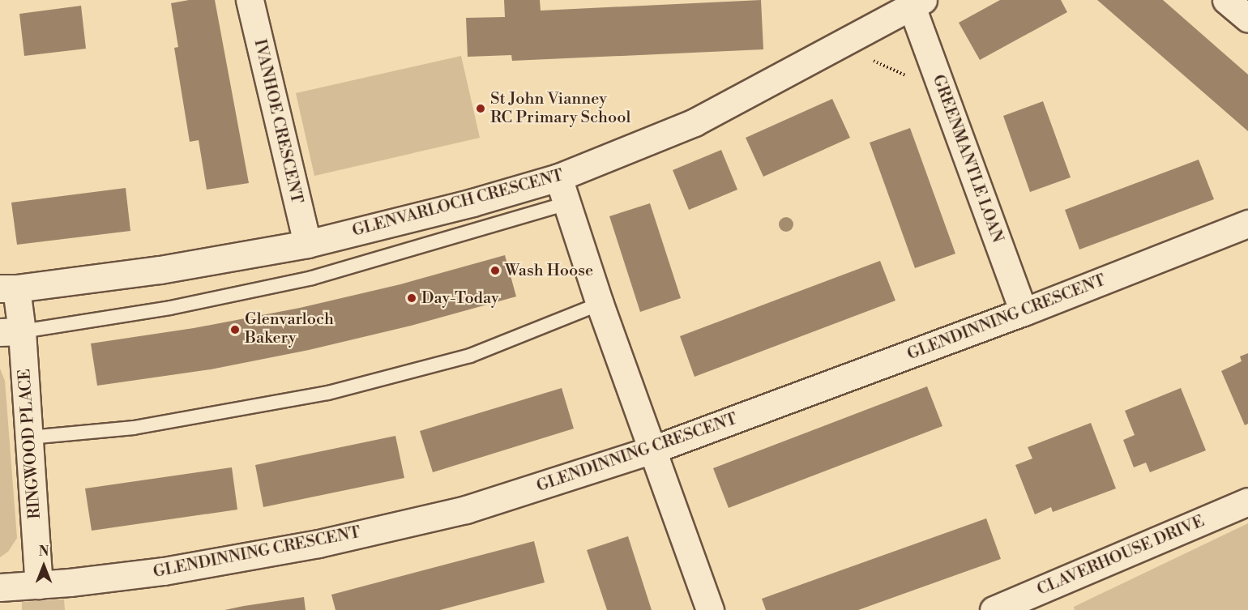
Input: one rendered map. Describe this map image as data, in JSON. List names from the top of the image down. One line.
{"streets":{"street":["IVANHOE CRESCENT","GREENMANTLE LOAN","GLENVARLOCH CRESCENT","GLENDINNING CRESCENT","RINGWOOD PLACE","CLAVERHOUSE DRIVE"]},"crossings":[["IVANHOE CRESCENT","GLENVARLOCH CRESCENT"],["GREENMANTLE LOAN","GLENVARLOCH CRESCENT"],["GREENMANTLE LOAN","GLENDINNING CRESCENT"],["GLENVARLOCH CRESCENT","RINGWOOD PLACE"],["GLENDINNING CRESCENT","RINGWOOD PLACE"]],"places":["St John Vianney RC Primary School","Wash Hoose","Day-Today","Glenvarloch Bakery"],"north":"top"}
